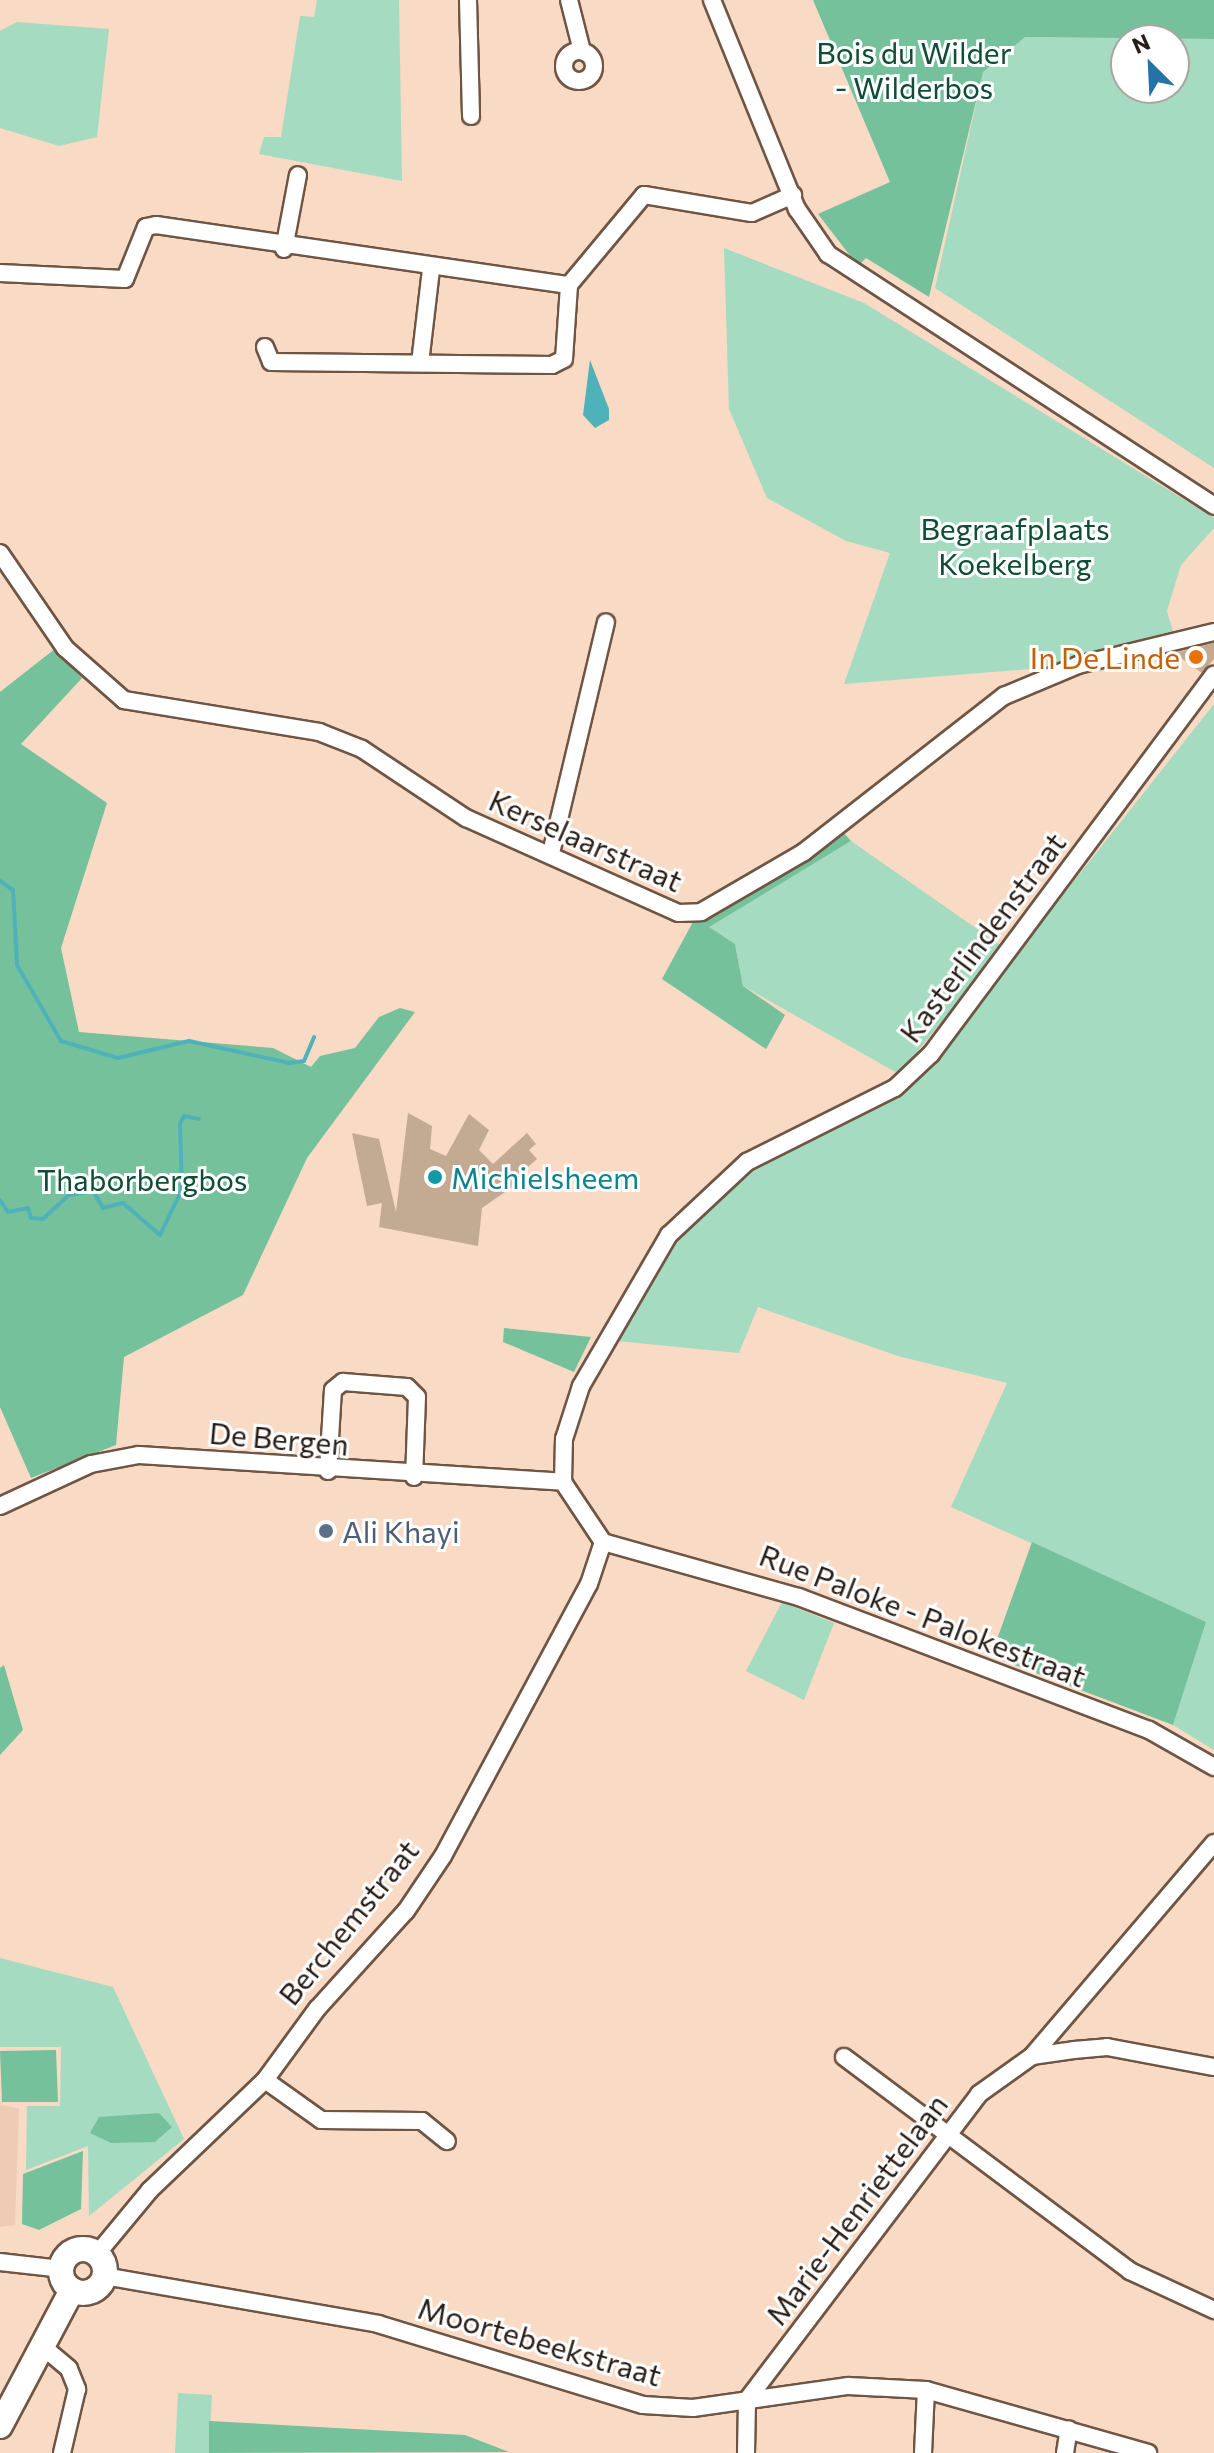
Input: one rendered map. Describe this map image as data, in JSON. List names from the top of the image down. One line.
{"streets":{"street":["Kerselaarstraat","Kasterlindenstraat","De Bergen","Rue Paloke - Palokestraat","Berchemstraat","Marie-Henriettelaan","Moortebeekstraat"]},"crossings":[["Kasterlindenstraat","De Bergen"],["Rue Paloke - Palokestraat","Berchemstraat"],["Berchemstraat","Moortebeekstraat"],["Marie-Henriettelaan","Moortebeekstraat"]],"parks":["Bois du Wilder - Wilderbos","Begraafplaats Koekelberg","Thaborbergbos"],"places":["In De Linde","Michielsheem","Ali Khayi"],"north":"top left"}
